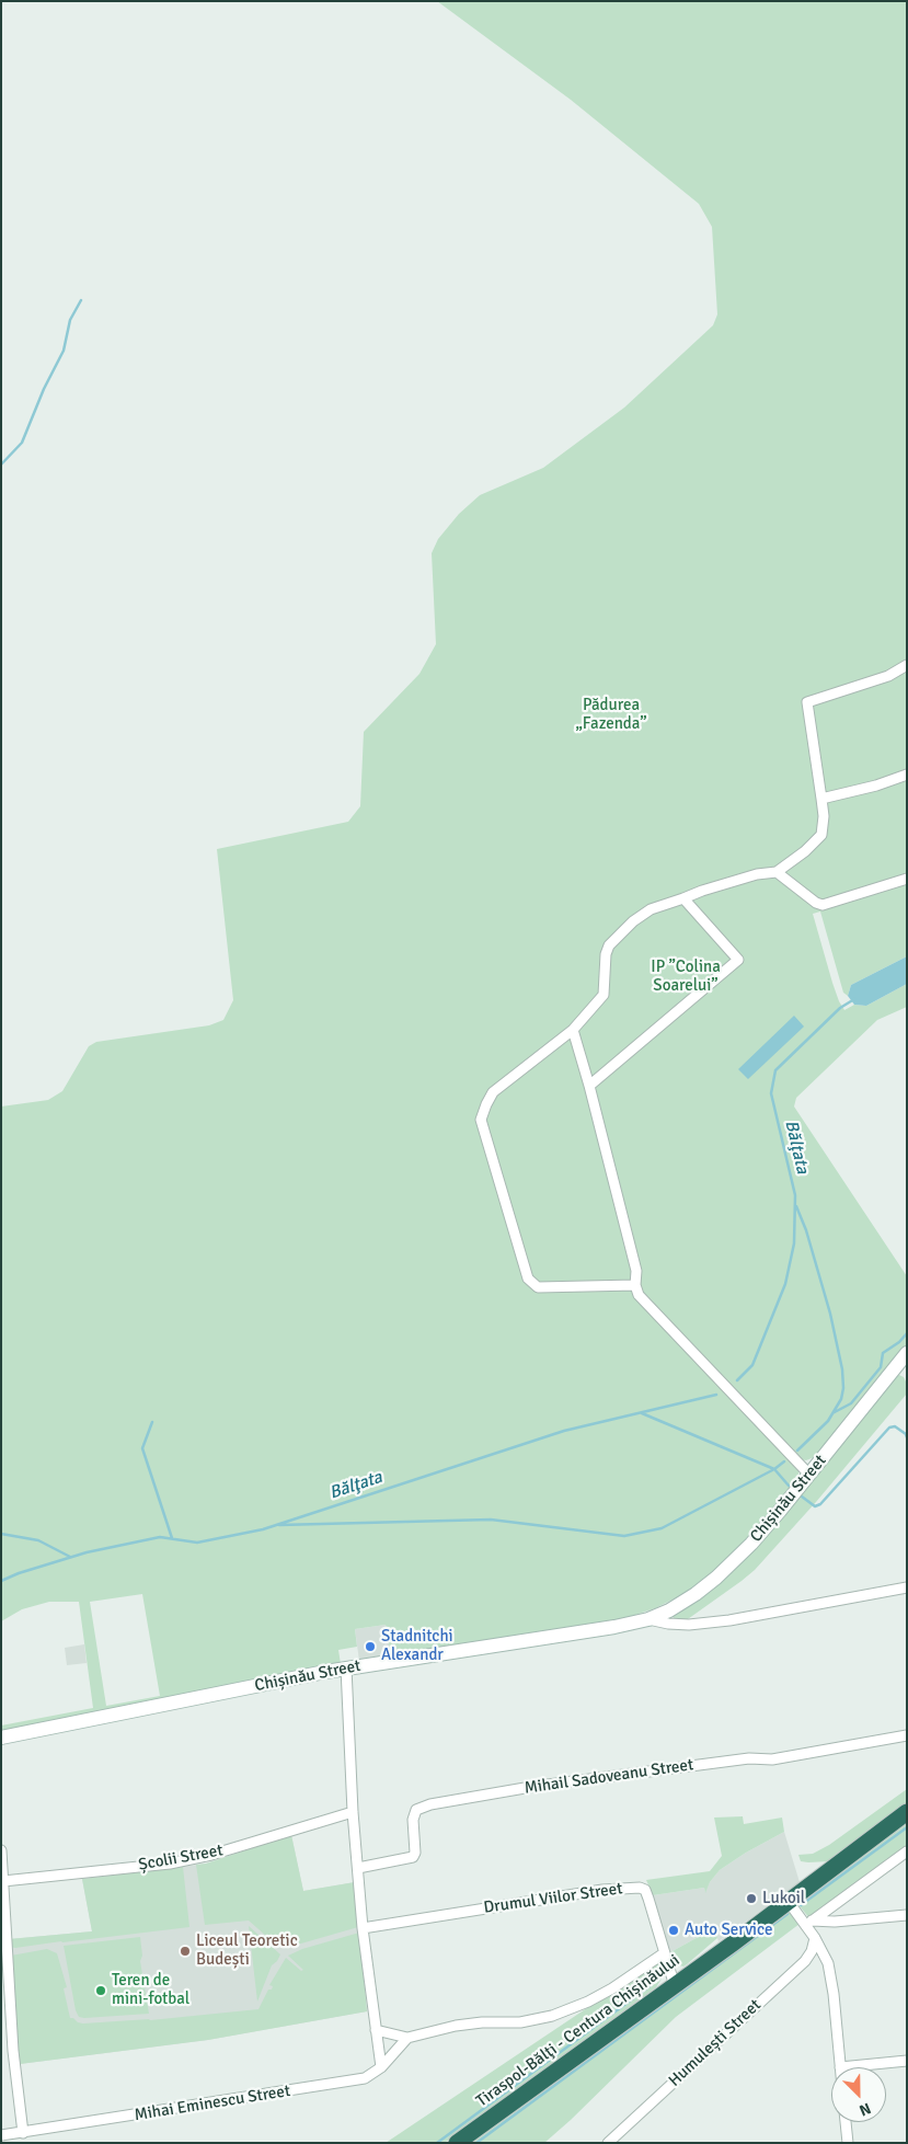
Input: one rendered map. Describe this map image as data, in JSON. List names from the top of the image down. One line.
{"streets":{"highway":["Tiraspol-Bălţi - Centura Chișinăului"],"street":["Chișinău Street","Mihail Sadoveanu Street","Școlii Street","Drumul Viilor Street","Humulești Street","Mihai Eminescu Street"]},"crossings":[["Drumul Viilor Street","Tiraspol-Bălţi - Centura Chișinăului"]],"water":["Bălţata"],"parks":["Pădurea „Fazenda”","IP ”Colina Soarelui”"],"places":["Stadnitchi Alexandr","Lukoil","Auto Service","Liceul Teoretic Budești","Teren de mini-fotbal"],"north":"bottom right"}
